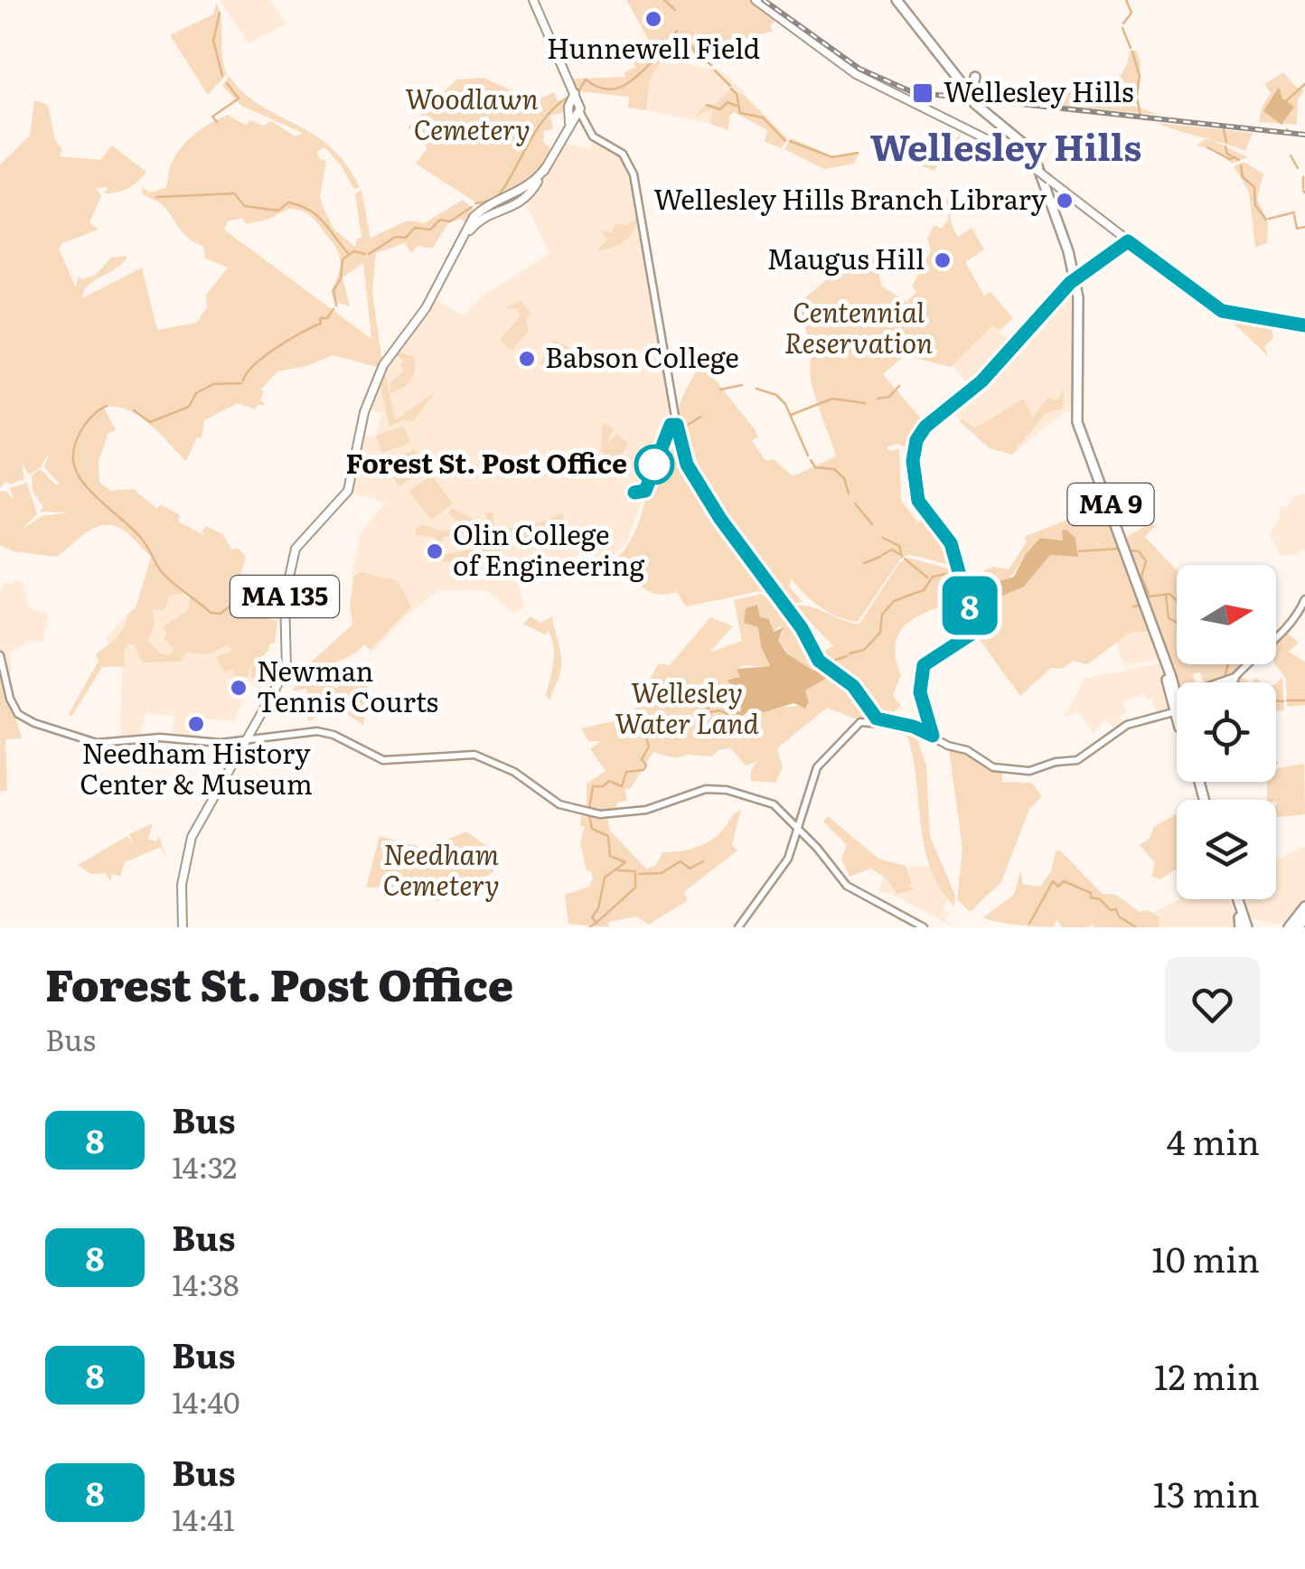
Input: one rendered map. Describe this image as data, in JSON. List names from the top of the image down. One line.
{"streets":{"highway":["MA 9"],"main road":["MA 135"]},"districts":["Wellesley Hills"],"parks":["Woodlawn Cemetery","Centennial Reservation","Wellesley Water Land","Needham Cemetery"],"places":{"other":["Hunnewell Field","Wellesley Hills Branch Library","Maugus Hill","Babson College","Forest St. Post Office","Olin College of Engineering","Newman Tennis Courts","Needham History Center & Museum"],"transit":["Wellesley Hills"]},"lines":["bus line 8"],"north":"right","page":{"on_map":"8","heading":["Forest St. Post Office","Bus"],"list":[{"mark":"8","name":"Bus","note":"14:32","value":"4 min"},{"mark":"8","name":"Bus","note":"14:38","value":"10 min"},{"mark":"8","name":"Bus","note":"14:40","value":"12 min"},{"mark":"8","name":"Bus","note":"14:41","value":"13 min"}]}}
